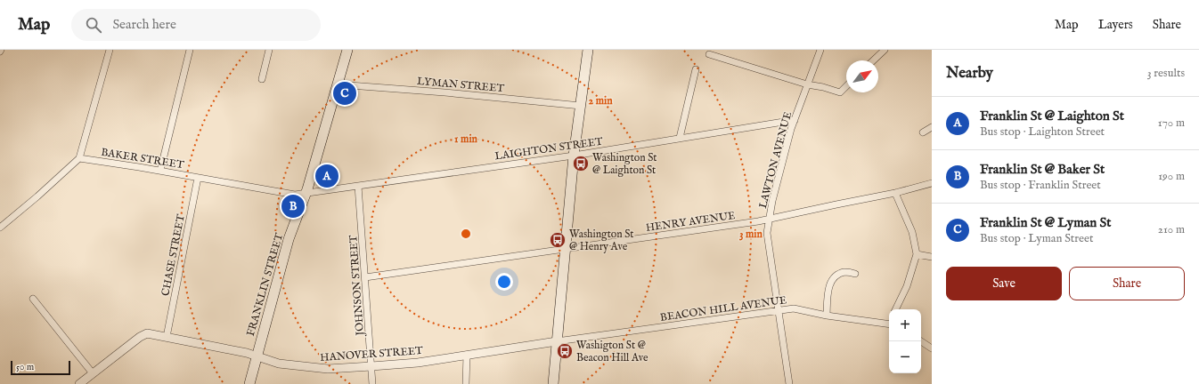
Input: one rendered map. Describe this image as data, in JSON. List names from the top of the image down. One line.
{"streets":{"main road":["FRANKLIN STREET"],"street":["LYMAN STREET","LAIGHTON STREET","BAKER STREET","LAWTON AVENUE","HENRY AVENUE","CHASE STREET","JOHNSON STREET","BEACON HILL AVENUE","HANOVER STREET"]},"crossings":[["LYMAN STREET","FRANKLIN STREET"],["LAIGHTON STREET","BAKER STREET"],["LAIGHTON STREET","LAWTON AVENUE"],["LAIGHTON STREET","FRANKLIN STREET"],["LAIGHTON STREET","JOHNSON STREET"],["BAKER STREET","CHASE STREET"],["BAKER STREET","FRANKLIN STREET"],["LAWTON AVENUE","HENRY AVENUE"],["LAWTON AVENUE","BEACON HILL AVENUE"],["HENRY AVENUE","JOHNSON STREET"],["CHASE STREET","HANOVER STREET"],["FRANKLIN STREET","HANOVER STREET"],["JOHNSON STREET","HANOVER STREET"],["BEACON HILL AVENUE","HANOVER STREET"]],"places":{"bus stop":["Washington St @ Laighton St","Washington St @ Henry Ave","Washigton St @ Beacon Hill Ave"]},"scale_bar":"50 m","north":"top right","page":{"header":"Map","search":"Search here","nav":["Map","Layers","Share"],"heading":["Nearby","3 results"],"pins":["C","A","B"],"list":[{"mark":"A","name":"Franklin St @ Laighton St","note":"Bus stop · Laighton Street","value":"170 m"},{"mark":"B","name":"Franklin St @ Baker St","note":"Bus stop · Franklin Street","value":"190 m"},{"mark":"C","name":"Franklin St @ Lyman St","note":"Bus stop · Lyman Street","value":"210 m"}],"buttons":["Save","Share"],"map_buttons":["+","−"],"scale":"50 m"},"rings":["2 min","1 min","3 min"]}
